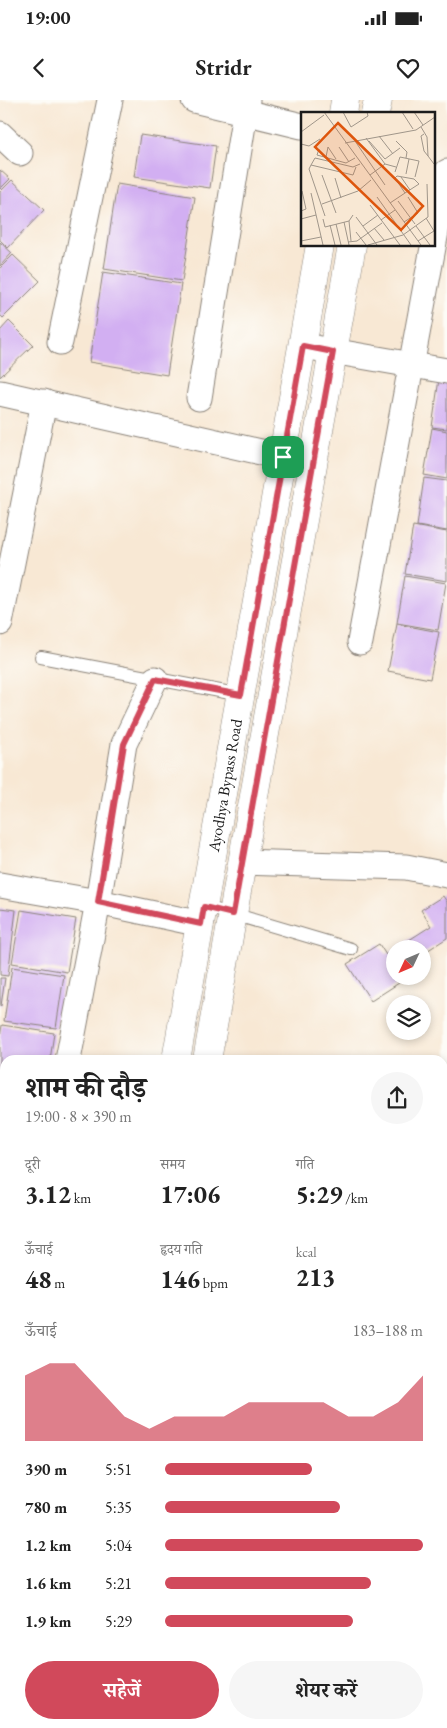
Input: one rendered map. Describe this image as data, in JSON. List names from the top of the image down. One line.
{"streets":{"main road":["Ayodhya Bypass Road"]},"north":"bottom left","page":{"status":"19:00","header":"Stridr","heading":["शाम की दौड़","19:00 · 8 × 390 m"],"stats":[["दूरी","3.12 km"],["समय","17:06"],["गति","5:29 /km"],["ऊँचाई","48 m"],["हृदय गति","146 bpm"],["kcal","213"]],"chart":["ऊँचाई","183–188 m"],"list":[{"name":"390 m","note":"5:51"},{"name":"780 m","note":"5:35"},{"name":"1.2 km","note":"5:04"},{"name":"1.6 km","note":"5:21"},{"name":"1.9 km","note":"5:29"}],"buttons":["सहेजें","शेयर करें"]}}
